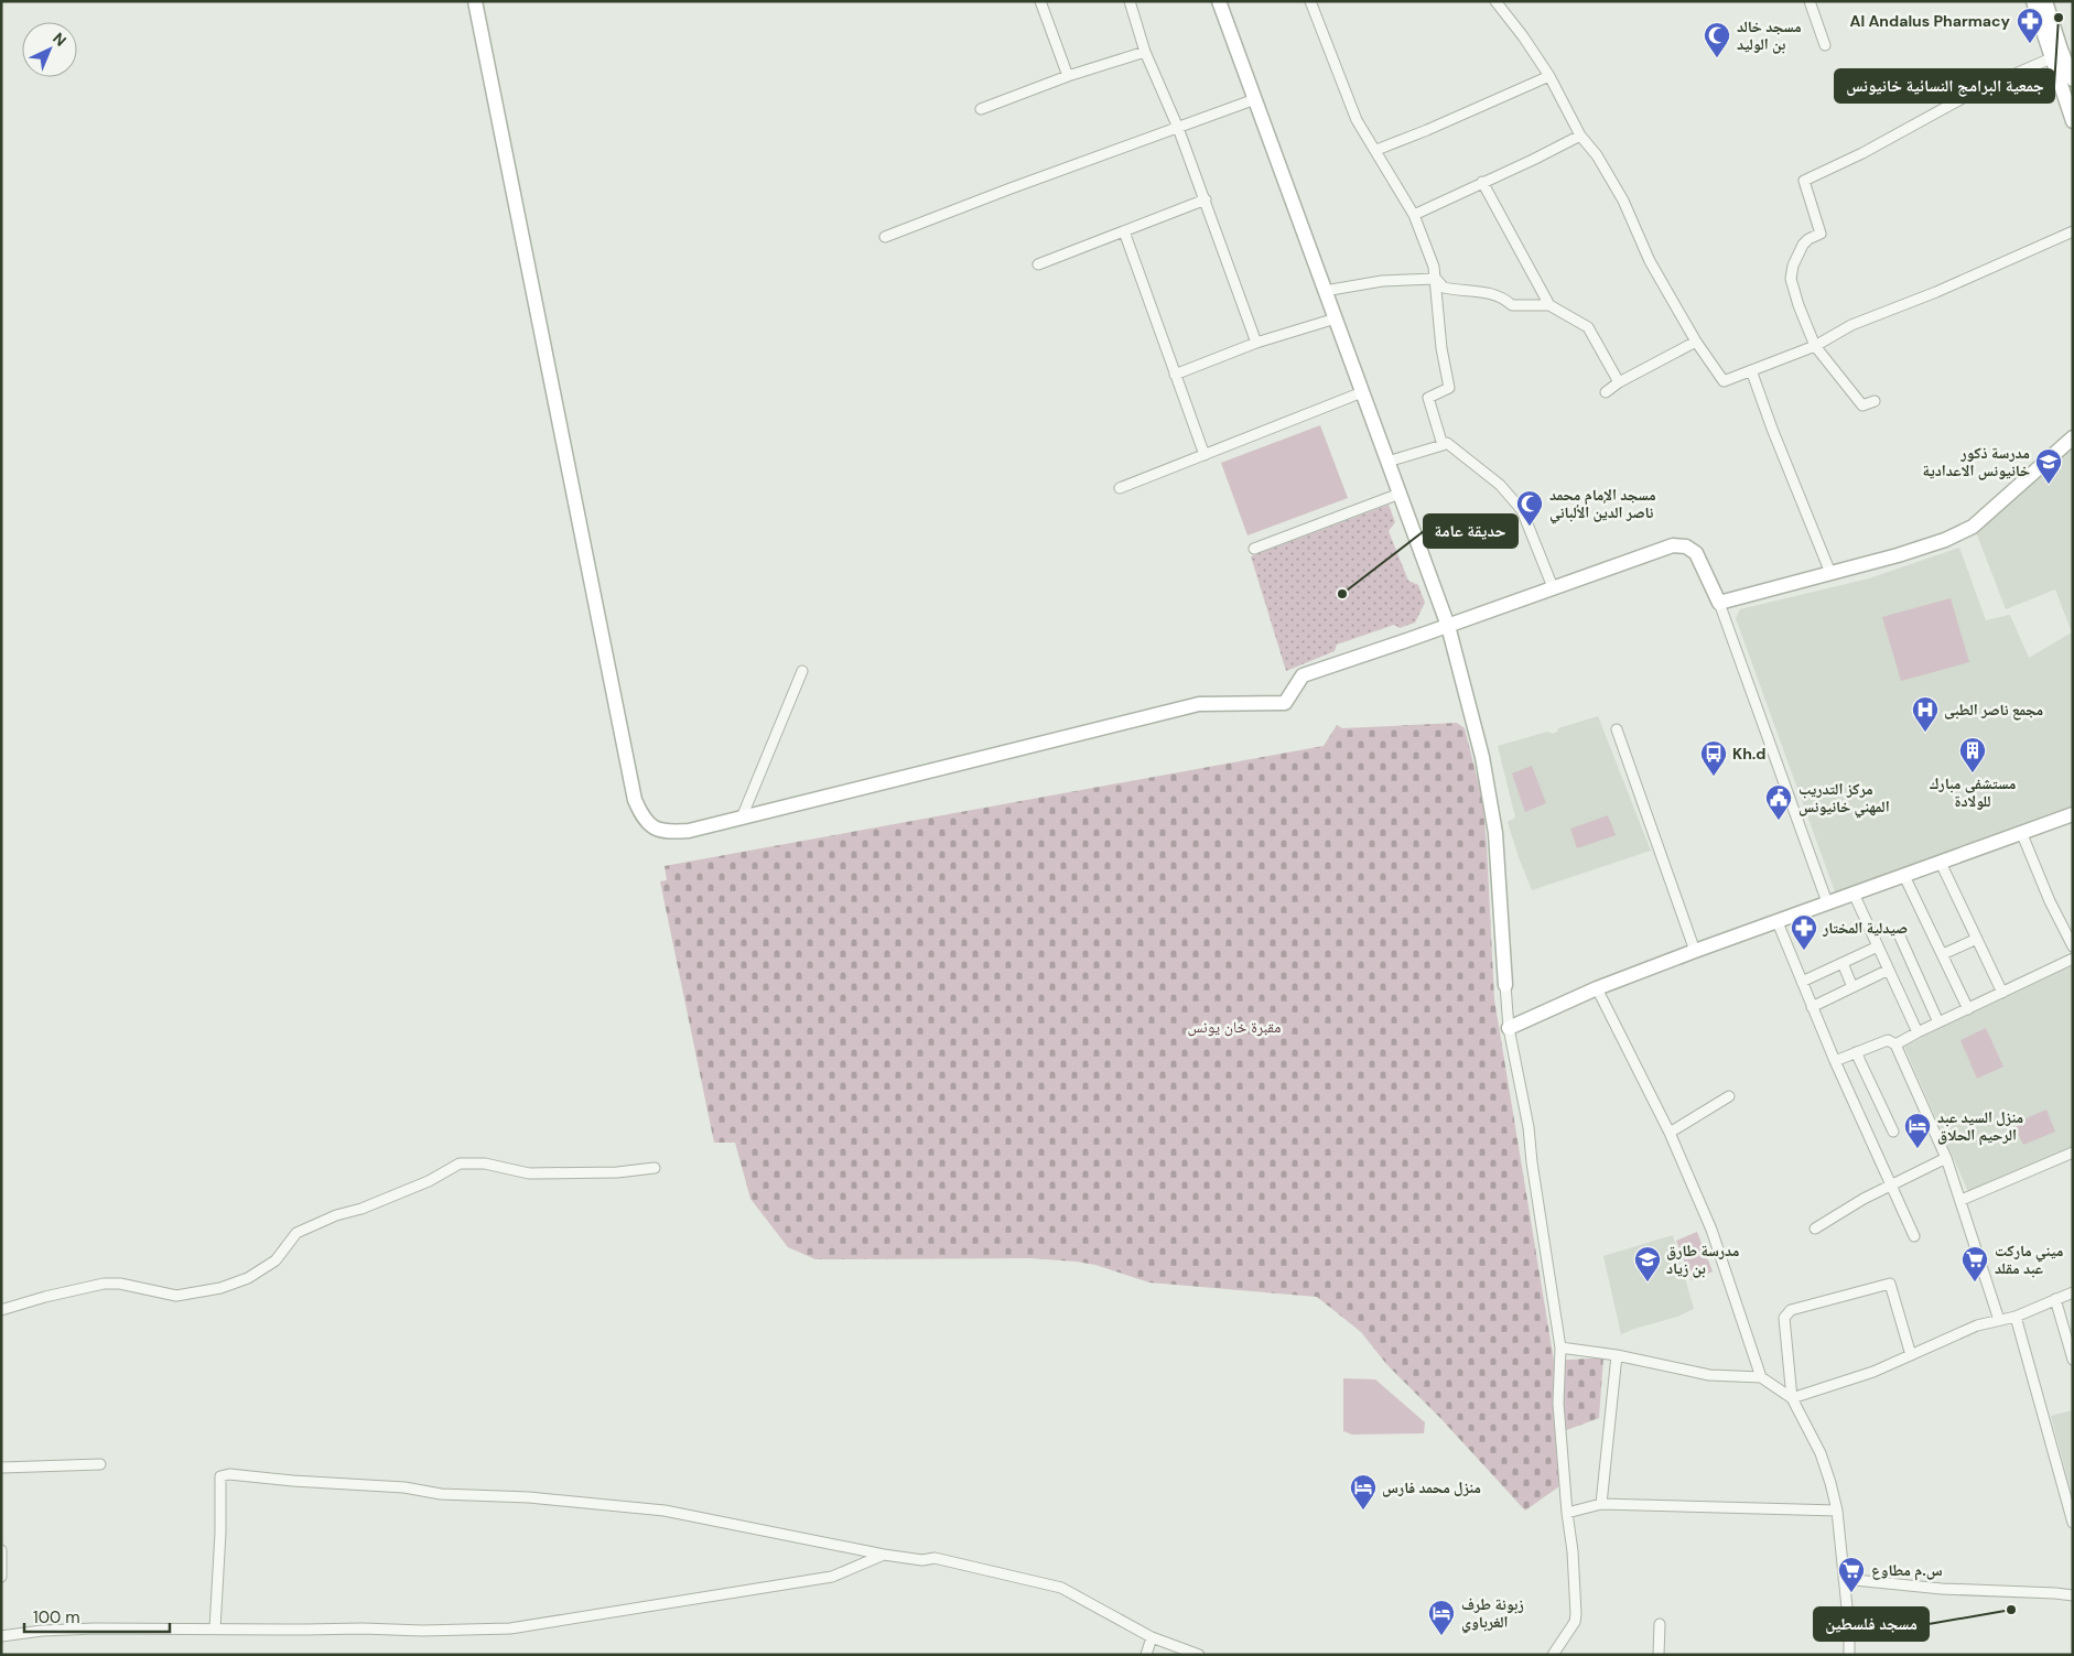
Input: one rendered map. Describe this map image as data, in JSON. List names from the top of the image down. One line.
{"parks":["مقبرة خان يونس"],"places":{"other":["جمعية البرامج النسائية خانيونس","حديقة عامة","مسجد فلسطين"],"pharmacy":["Al Andalus Pharmacy","صيدلية المختار"],"mosque":["مسجد خالد بن الوليد","مسجد الإمام محمد ناصر الدين الألباني"],"school or university":["مدرسة ذكور خانيونس الاعدادية","مدرسة طارق بن زياد"],"hospital":["مجمع ناصر الطبى"],"building":["مستشفى مبارك للولادة"],"bus stop":["Kh.d"],"public building":["مركز التدريب المهني خانيونس"],"hotel":["منزل السيد عبد الرحيم الحلاق","منزل محمد فارس","زبونة طرف الغرباوي"],"supermarket":["ميني ماركت عبد مقلد","س.م مطاوع"]},"scale_bar":"100 m","north":"top right"}
